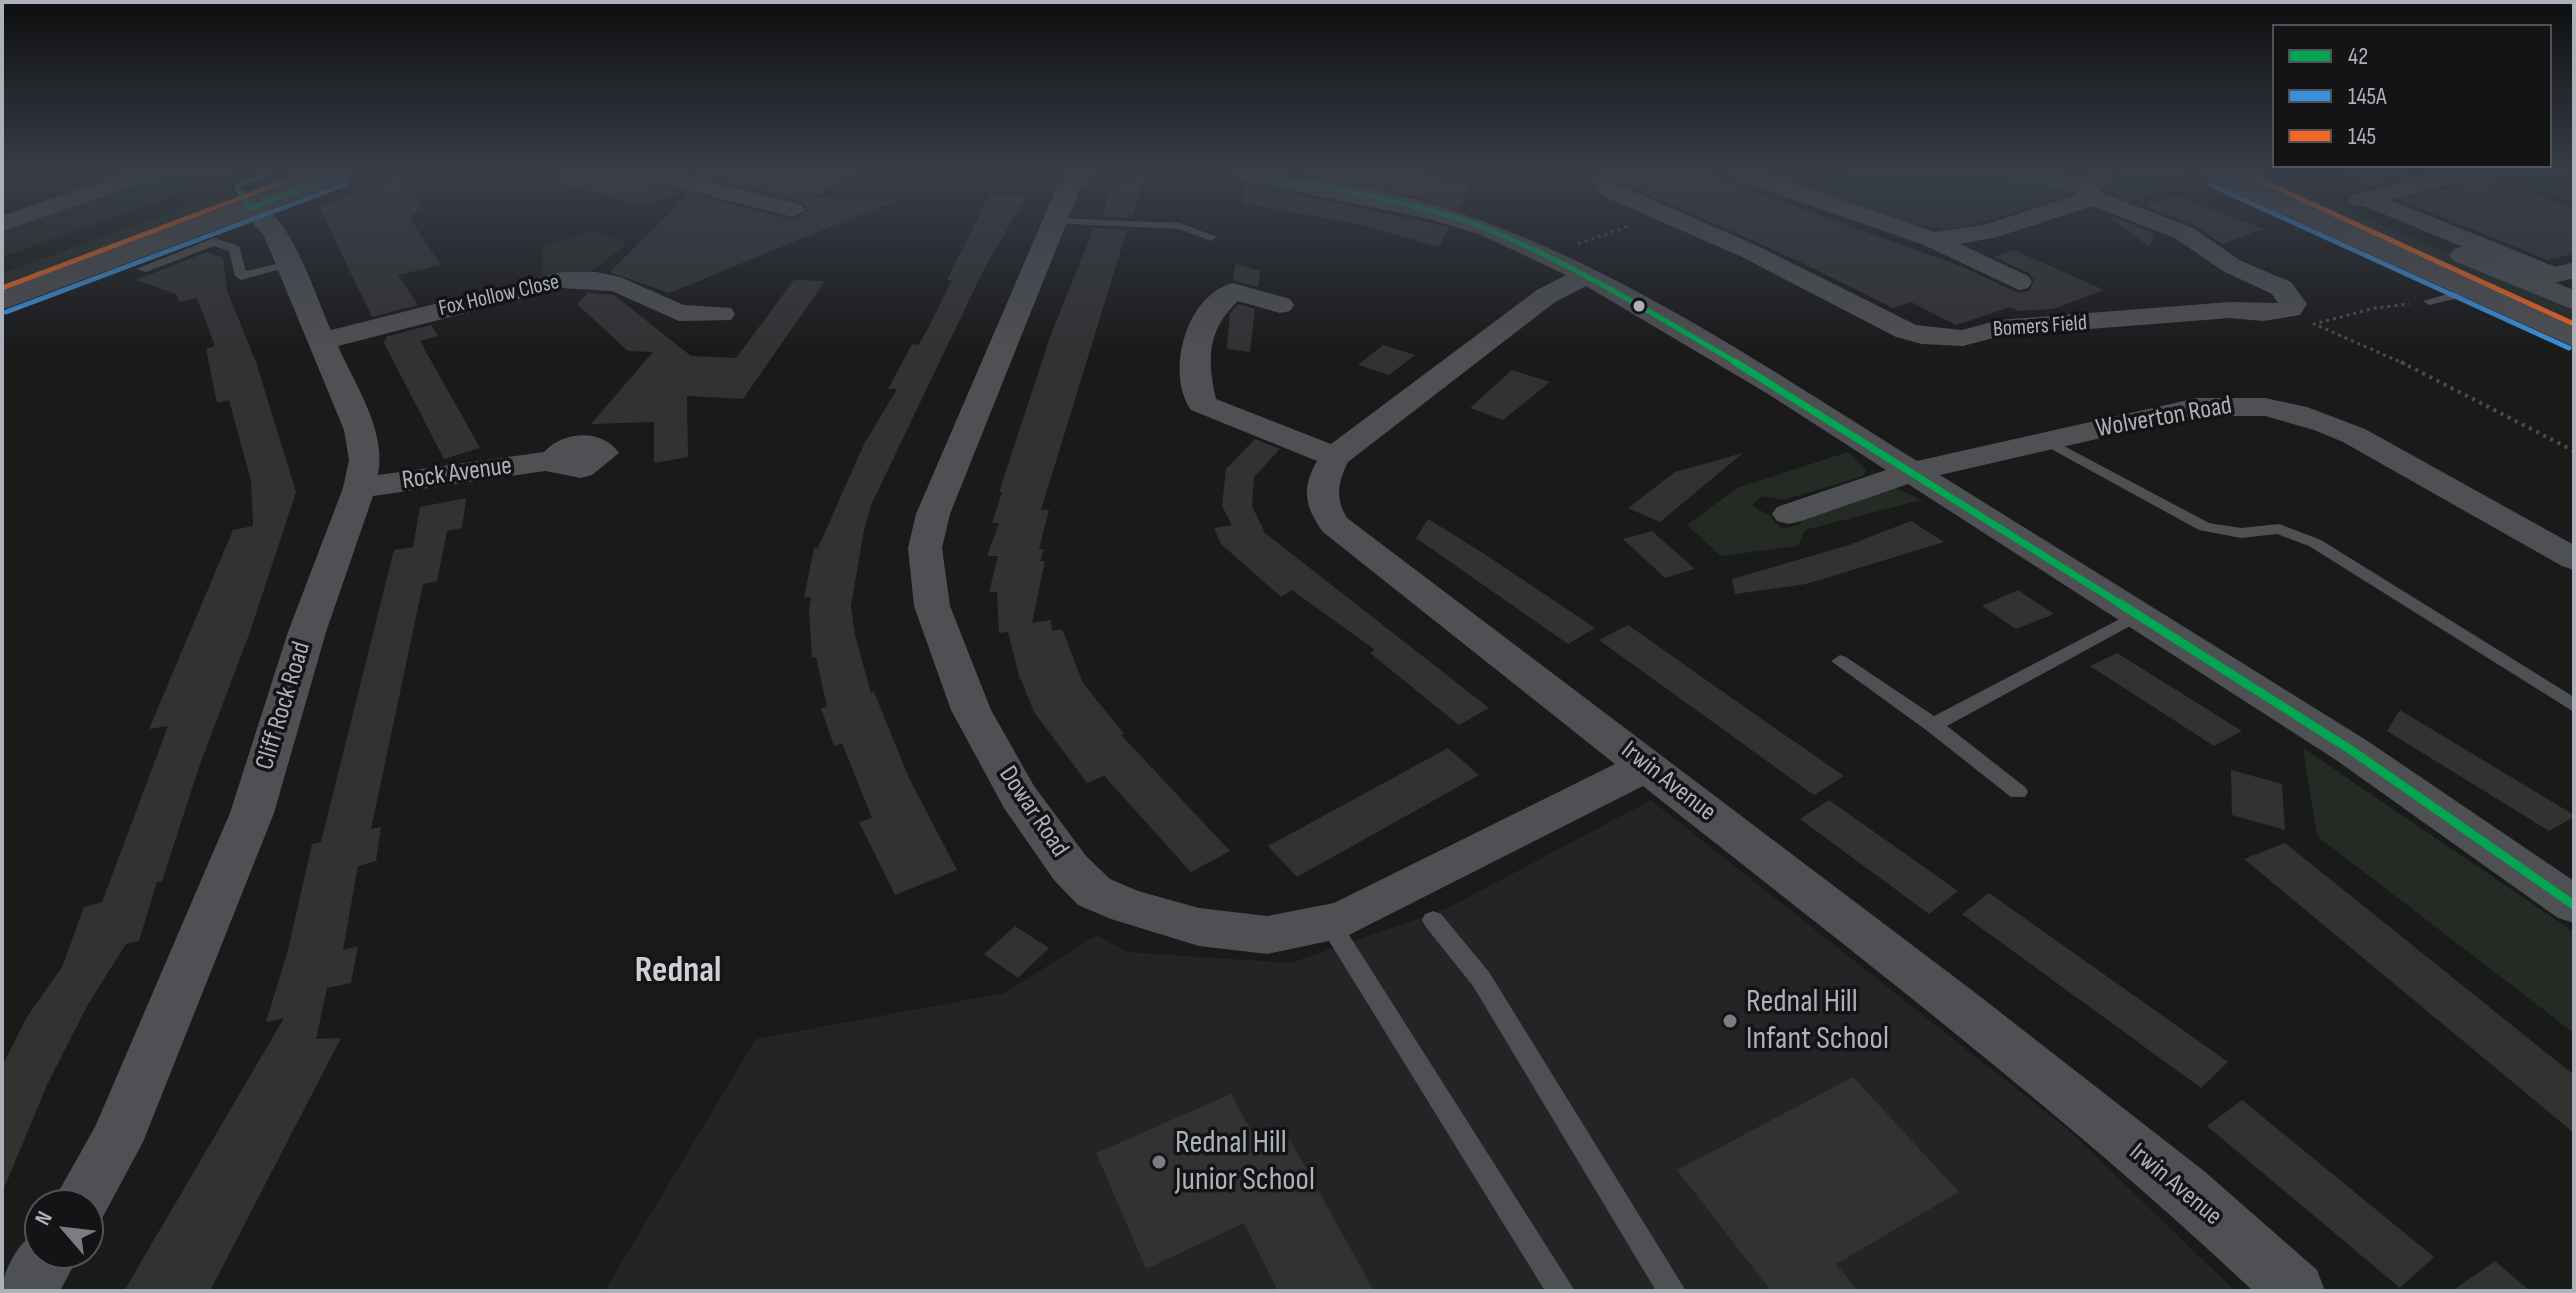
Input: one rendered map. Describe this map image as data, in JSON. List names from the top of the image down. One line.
{"streets":{"street":["Fox Hollow Close","Bomers Field","Wolverton Road","Rock Avenue","Cliff Rock Road","Irwin Avenue","Dowar Road"]},"crossings":[["Fox Hollow Close","Cliff Rock Road"],["Rock Avenue","Cliff Rock Road"],["Irwin Avenue","Dowar Road"]],"districts":["Rednal"],"places":["Rednal Hill Infant School","Rednal Hill Junior School"],"lines":["transit line 42","transit line 145A","transit line 145"],"legend":["42","145A","145"],"north":"top left"}
